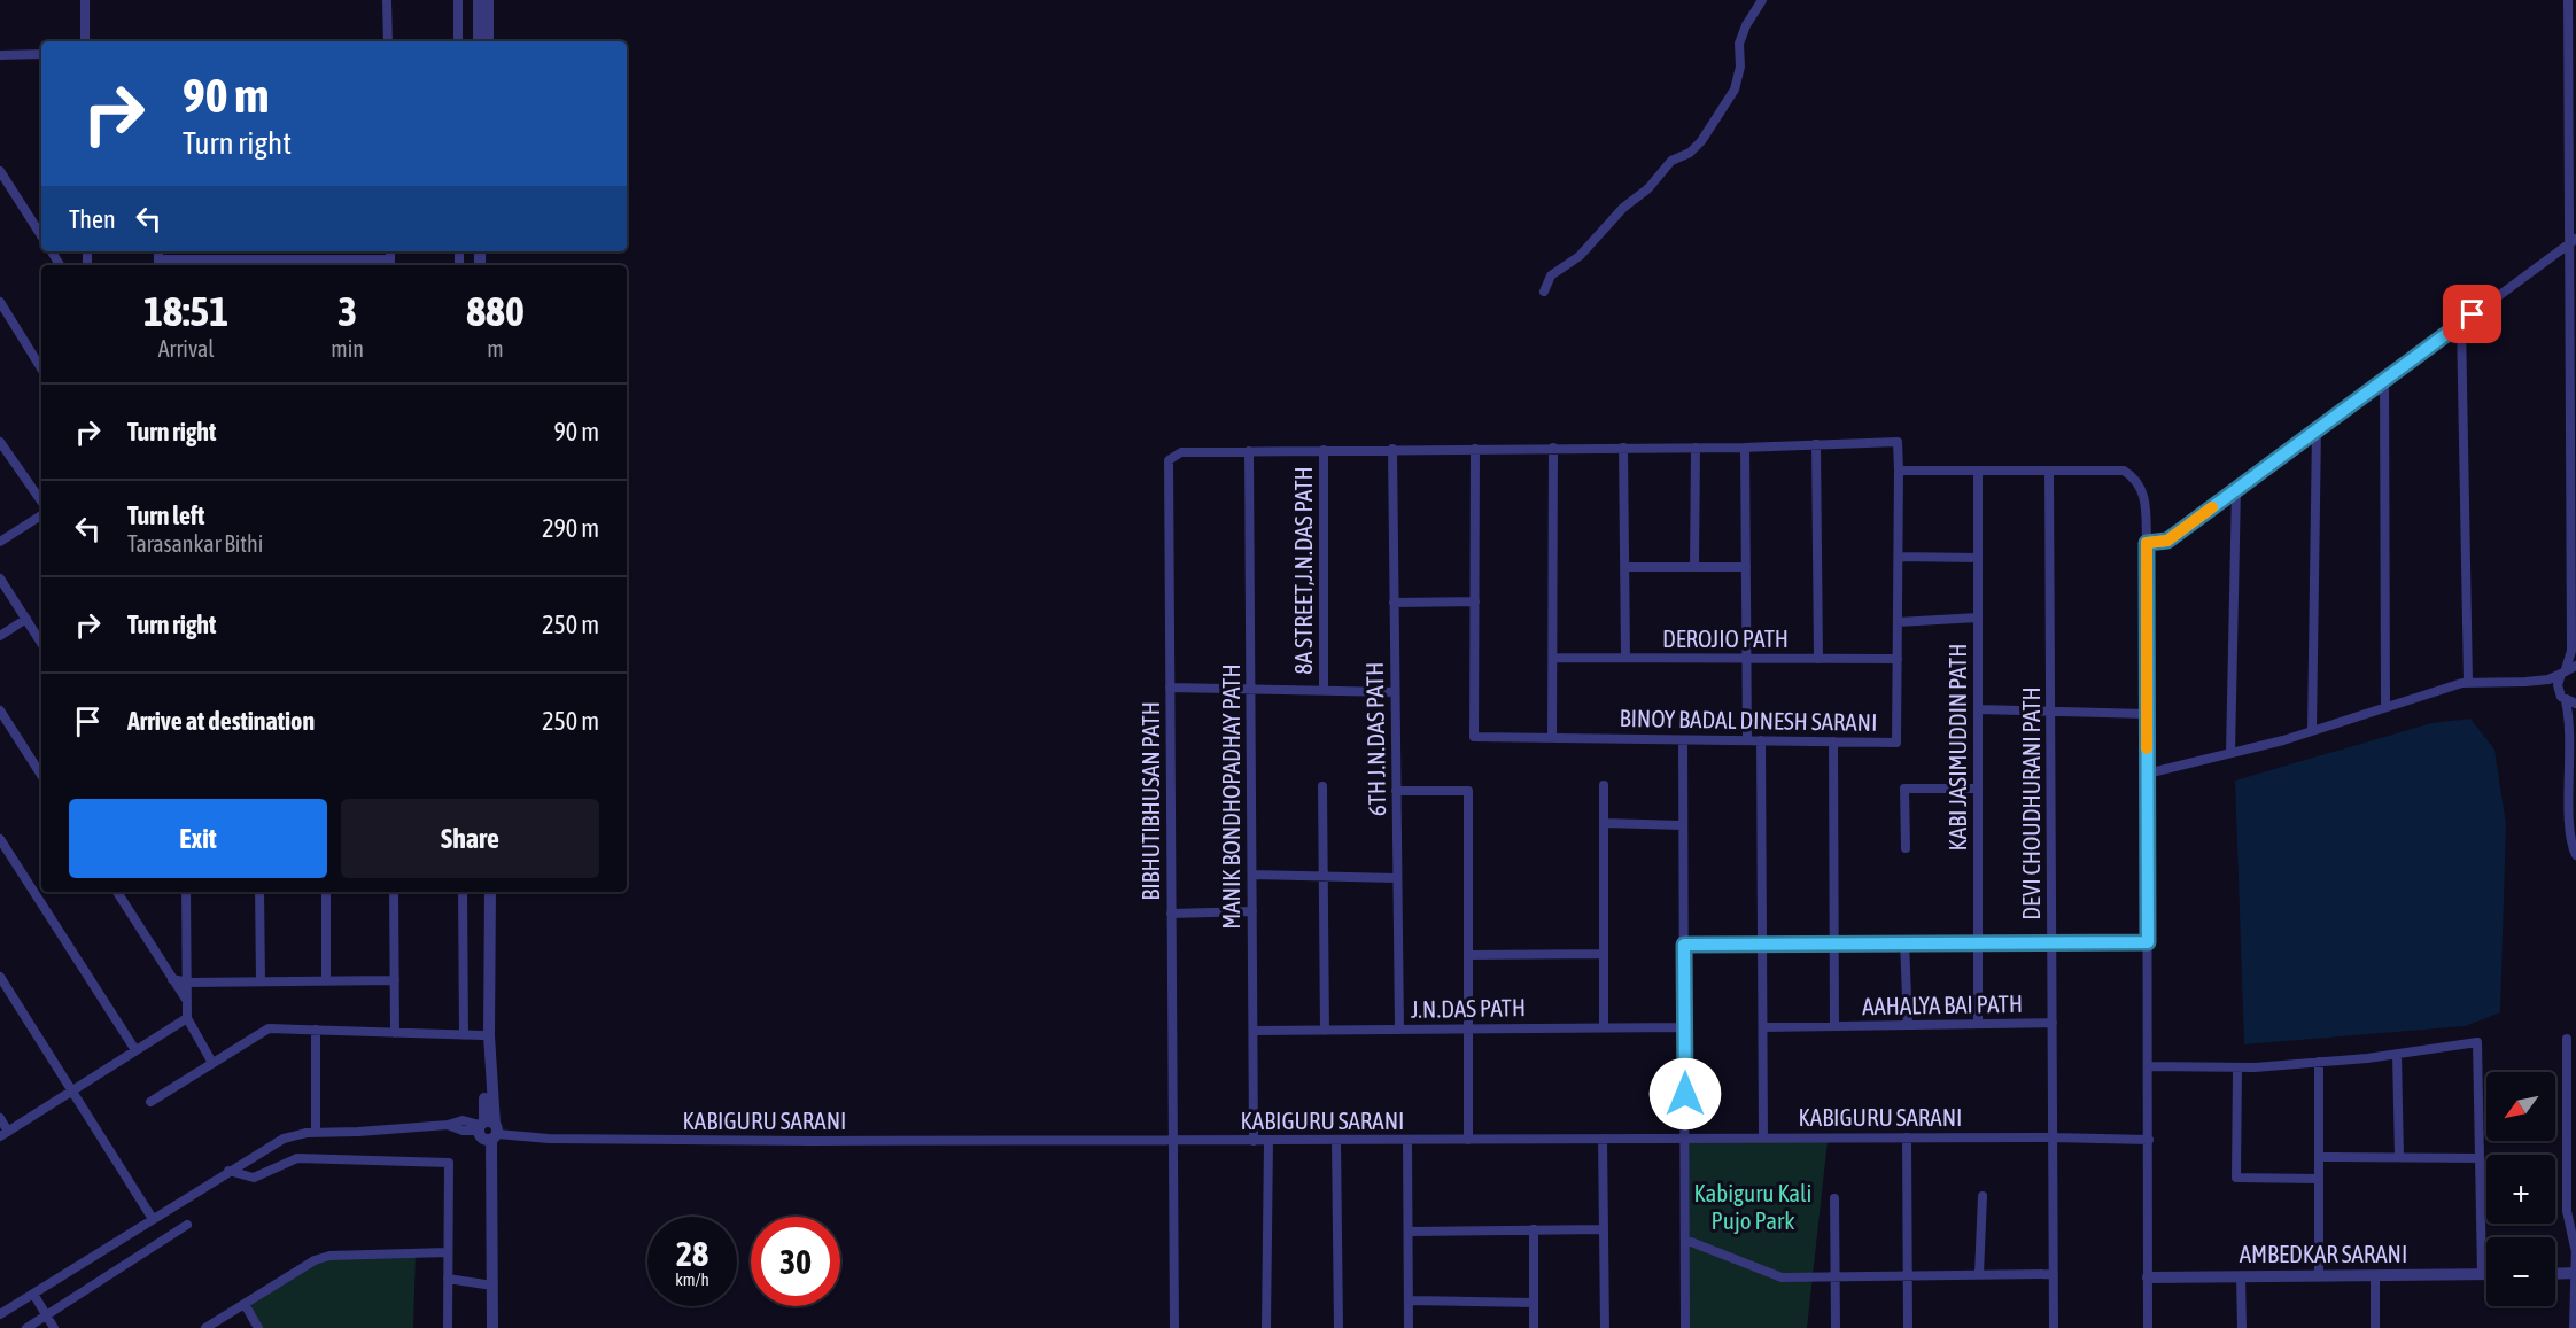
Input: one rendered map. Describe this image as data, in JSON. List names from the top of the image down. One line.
{"streets":{"street":["8A STREET,J.N.DAS PATH","DEROJIO PATH","BINOY BADAL DINESH SARANI","6TH J.N.DAS PATH","KABI JASIMUDDIN PATH","MANIK BONDHOPADHAY PATH","BIBHUTIBHUSAN PATH","DEVI CHOUDHURANI PATH","AAHALYA BAI PATH","J.N.DAS PATH","KABIGURU SARANI","AMBEDKAR SARANI"]},"crossings":[["DEROJIO PATH","BINOY BADAL DINESH SARANI"],["BINOY BADAL DINESH SARANI","AAHALYA BAI PATH"],["6TH J.N.DAS PATH","J.N.DAS PATH"],["KABI JASIMUDDIN PATH","AAHALYA BAI PATH"],["MANIK BONDHOPADHAY PATH","BIBHUTIBHUSAN PATH"],["MANIK BONDHOPADHAY PATH","J.N.DAS PATH"],["MANIK BONDHOPADHAY PATH","KABIGURU SARANI"],["BIBHUTIBHUSAN PATH","KABIGURU SARANI"],["DEVI CHOUDHURANI PATH","AAHALYA BAI PATH"],["DEVI CHOUDHURANI PATH","KABIGURU SARANI"]],"parks":["Kabiguru Kali Pujo Park"],"north":"bottom left","page":{"turn":["90 m","Turn right"],"then":"Then","eta":["18:51","Arrival","3","min","880","m"],"list":[{"name":"Turn right","value":"90 m"},{"name":"Turn left","note":"Tarasankar Bithi","value":"290 m"},{"name":"Turn right","value":"250 m"},{"name":"Arrive at destination","value":"250 m"}],"buttons":["Exit","Share"],"map_buttons":["+","−"],"speed":"28 km/h","limit":"30"}}
